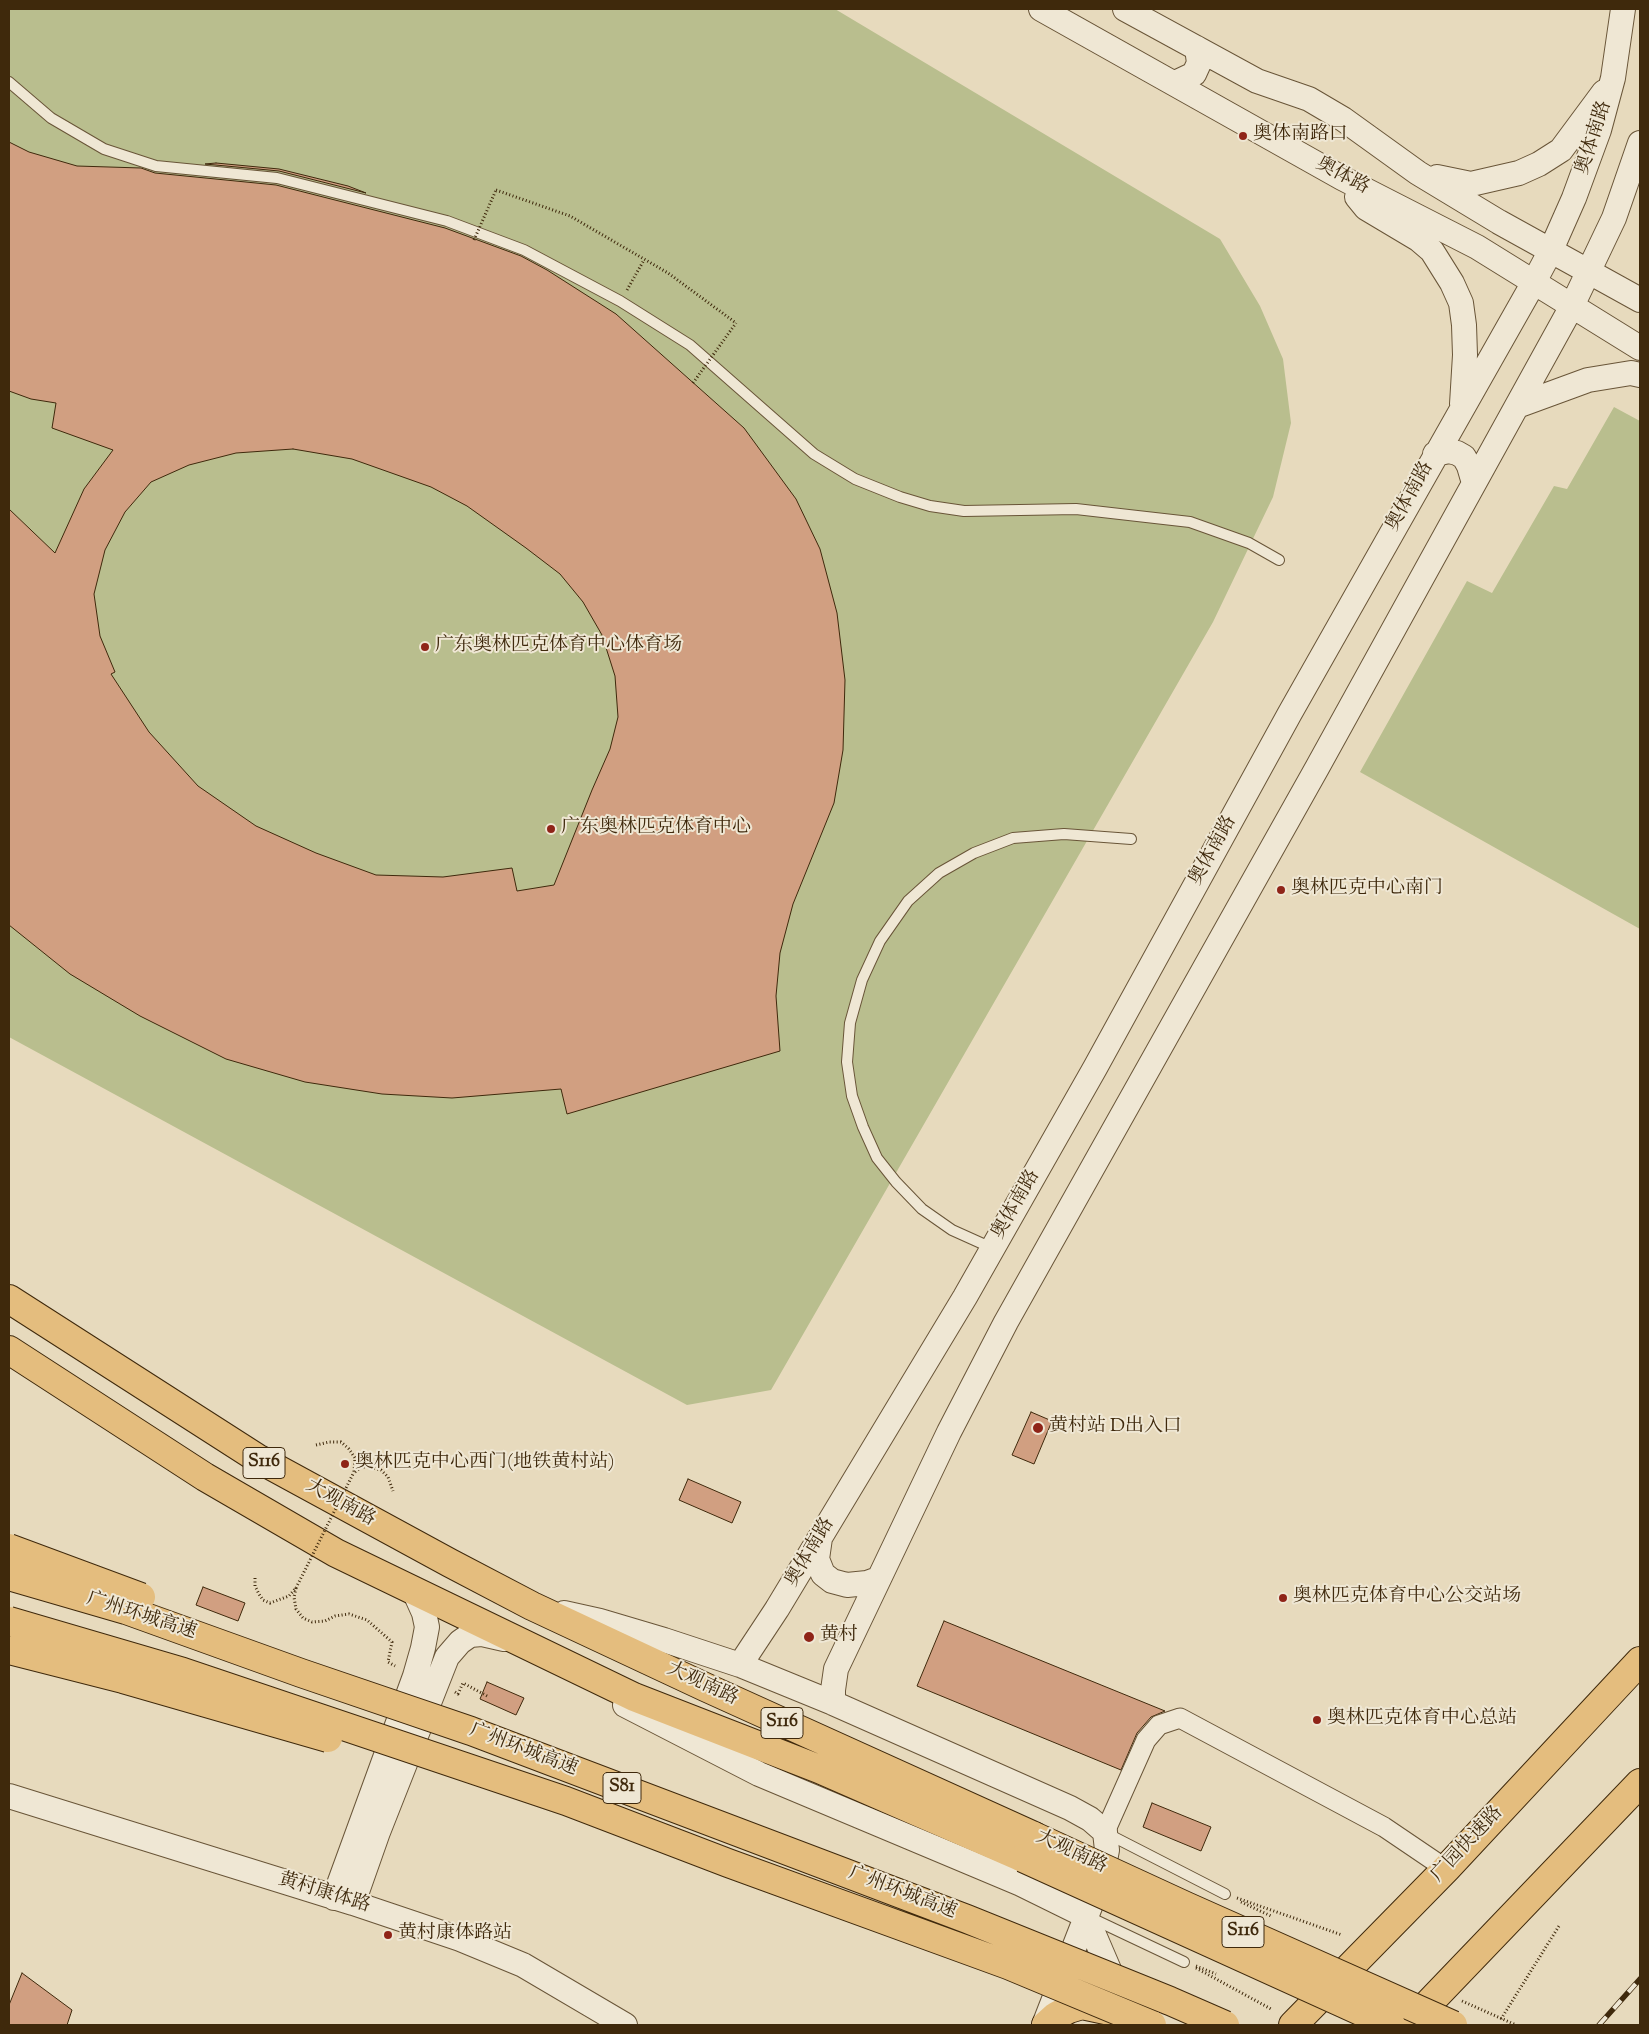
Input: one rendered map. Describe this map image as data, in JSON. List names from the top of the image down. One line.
{"streets":{"main road":["S116","大观南路","广州环城高速","S81","广园快速路"],"street":["奥体南路","奥体路","黄村康体路"]},"crossings":[["奥体南路","奥体路"]],"places":["奥体南路口","广东奥林匹克体育中心体育场","广东奥林匹克体育中心","奥林匹克中心南门","黄村站 D出入口","奥林匹克中心西门(地铁黄村站)","奥林匹克体育中心公交站场","黄村","奥林匹克体育中心总站","黄村康体路站"]}
